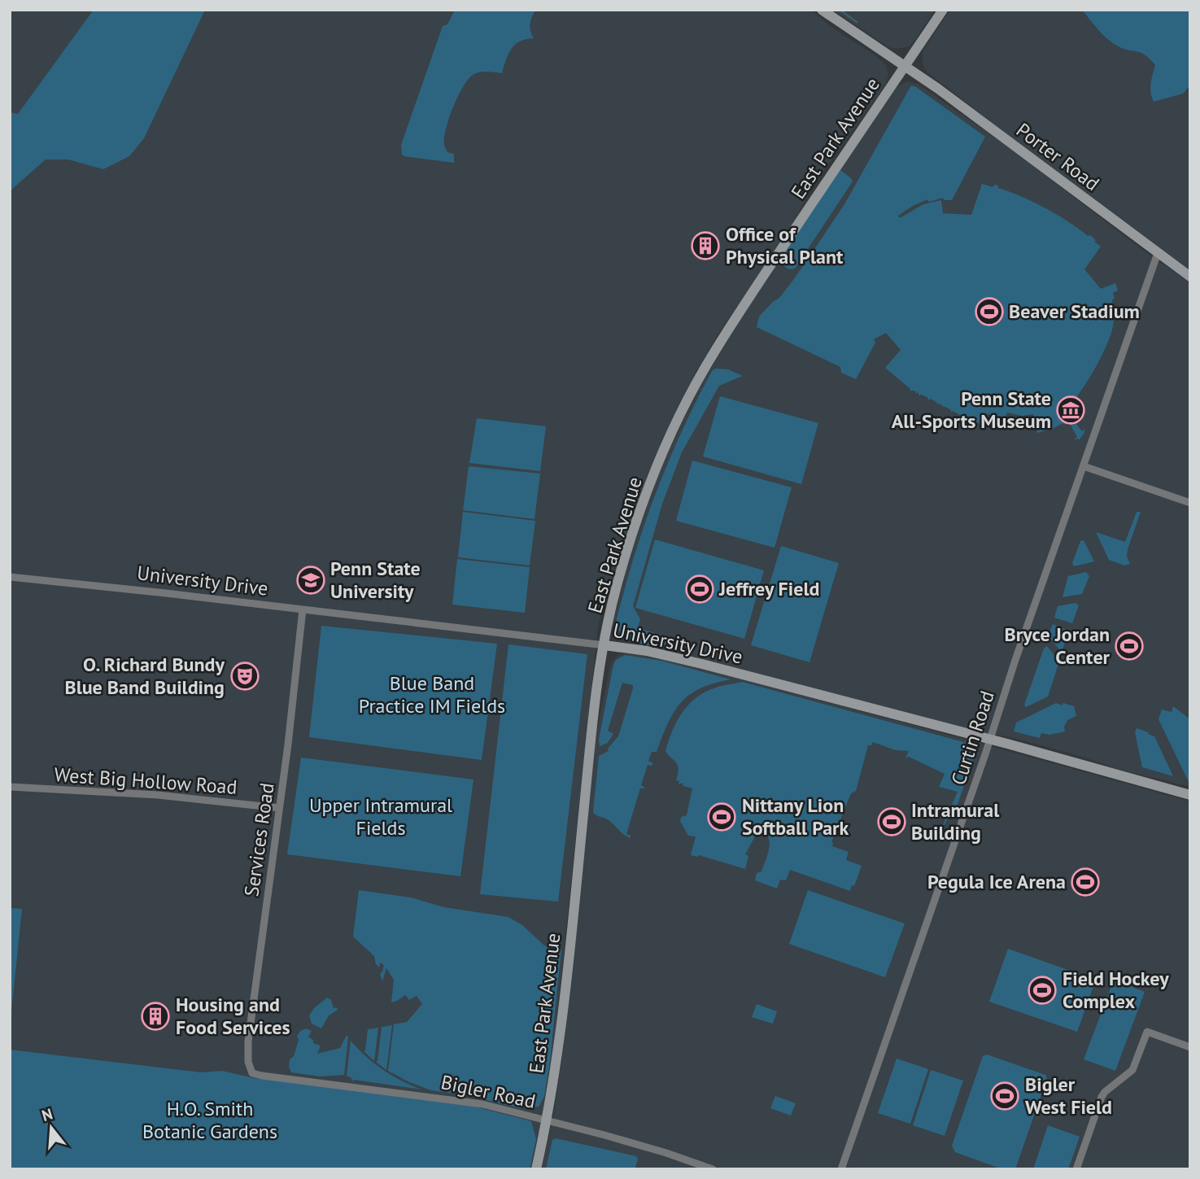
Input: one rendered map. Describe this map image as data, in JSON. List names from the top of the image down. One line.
{"streets":{"main road":["East Park Avenue","Porter Road","University Drive"],"street":["Curtin Road","West Big Hollow Road","Services Road","Bigler Road"]},"crossings":[["East Park Avenue","Porter Road"],["East Park Avenue","University Drive"],["East Park Avenue","Bigler Road"],["Porter Road","Curtin Road"],["University Drive","Curtin Road"],["University Drive","Services Road"],["West Big Hollow Road","Services Road"],["Services Road","Bigler Road"]],"parks":["Blue Band Practice IM Fields","Upper Intramural Fields","H.O. Smith Botanic Gardens"],"places":{"building":["Office of Physical Plant","Housing and Food Services"],"sports":["Beaver Stadium","Jeffrey Field","Bryce Jordan Center","Nittany Lion Softball Park","Intramural Building","Pegula Ice Arena","Field Hockey Complex","Bigler West Field"],"museum":["Penn State All-Sports Museum"],"school or university":["Penn State University"],"theatre":["O. Richard Bundy Blue Band Building"]},"north":"top"}
